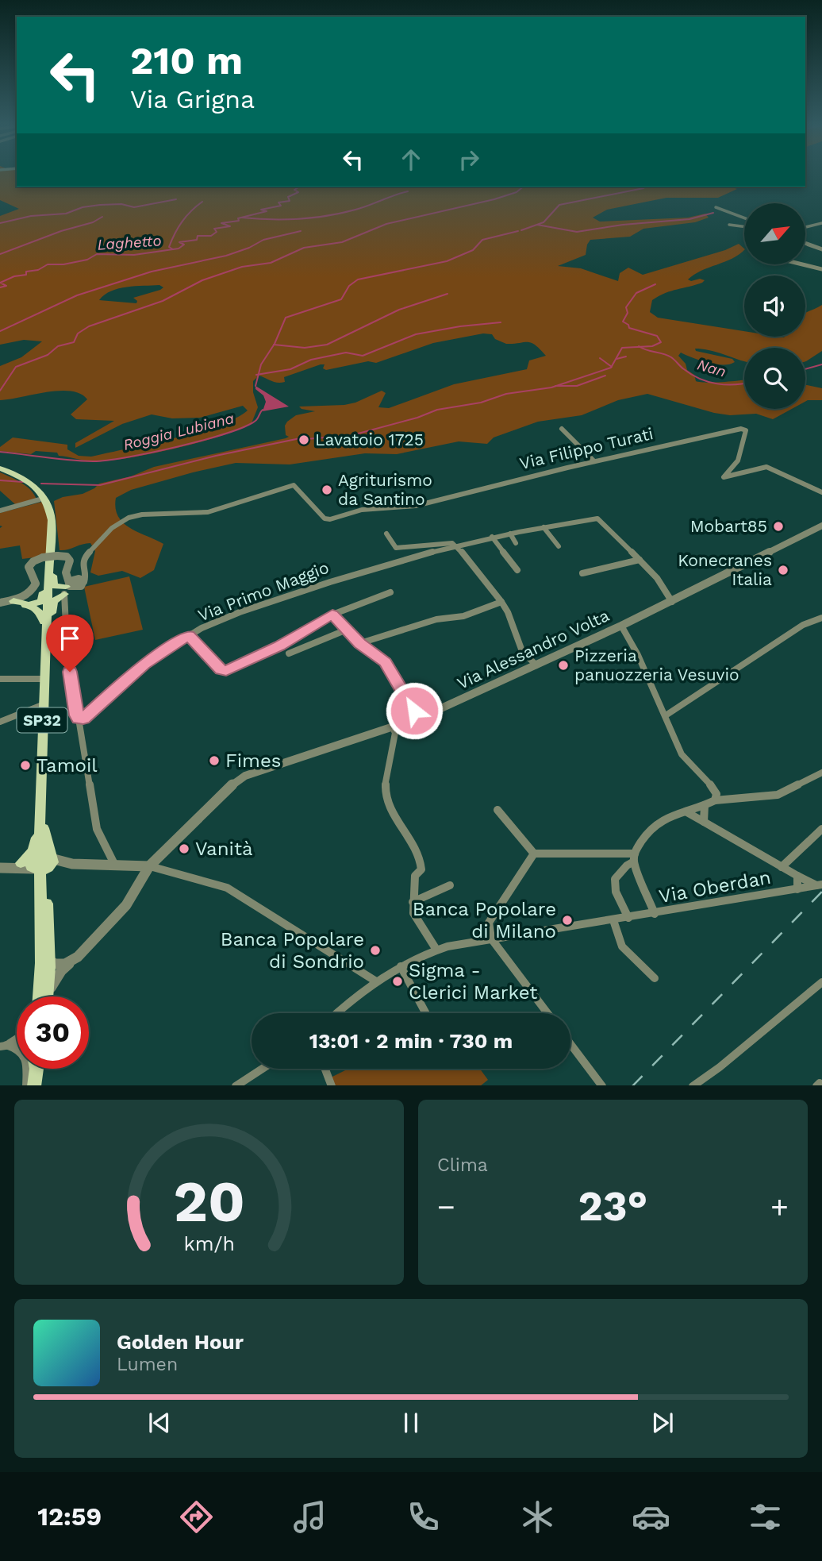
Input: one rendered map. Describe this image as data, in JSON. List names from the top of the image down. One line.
{"streets":{"main road":["SP32"],"street":["Via Filippo Turati","Via Primo Maggio","Via Alessandro Volta","Via Oberdan"]},"crossings":[["Via Alessandro Volta","SP32"]],"water":["Laghetto","Nan","Roggia Lubiana"],"places":["Lavatoio 1725","Agriturismo da Santino","Mobart85","Konecranes Italia","Pizzeria panuozzeria Vesuvio","Fimes","Tamoil","Vanità","Banca Popolare di Milano","Banca Popolare di Sondrio","Sigma - Clerici Market"],"north":"top right","page":{"turn":["210 m","Via Grigna"],"limit":"30","trip":"13:01 · 2 min · 730 m","tile":"Clima","heat":["−","23°","+"],"song":["Golden Hour","Lumen"],"tabs":"12:59","gauge":["20","km/h"]}}
